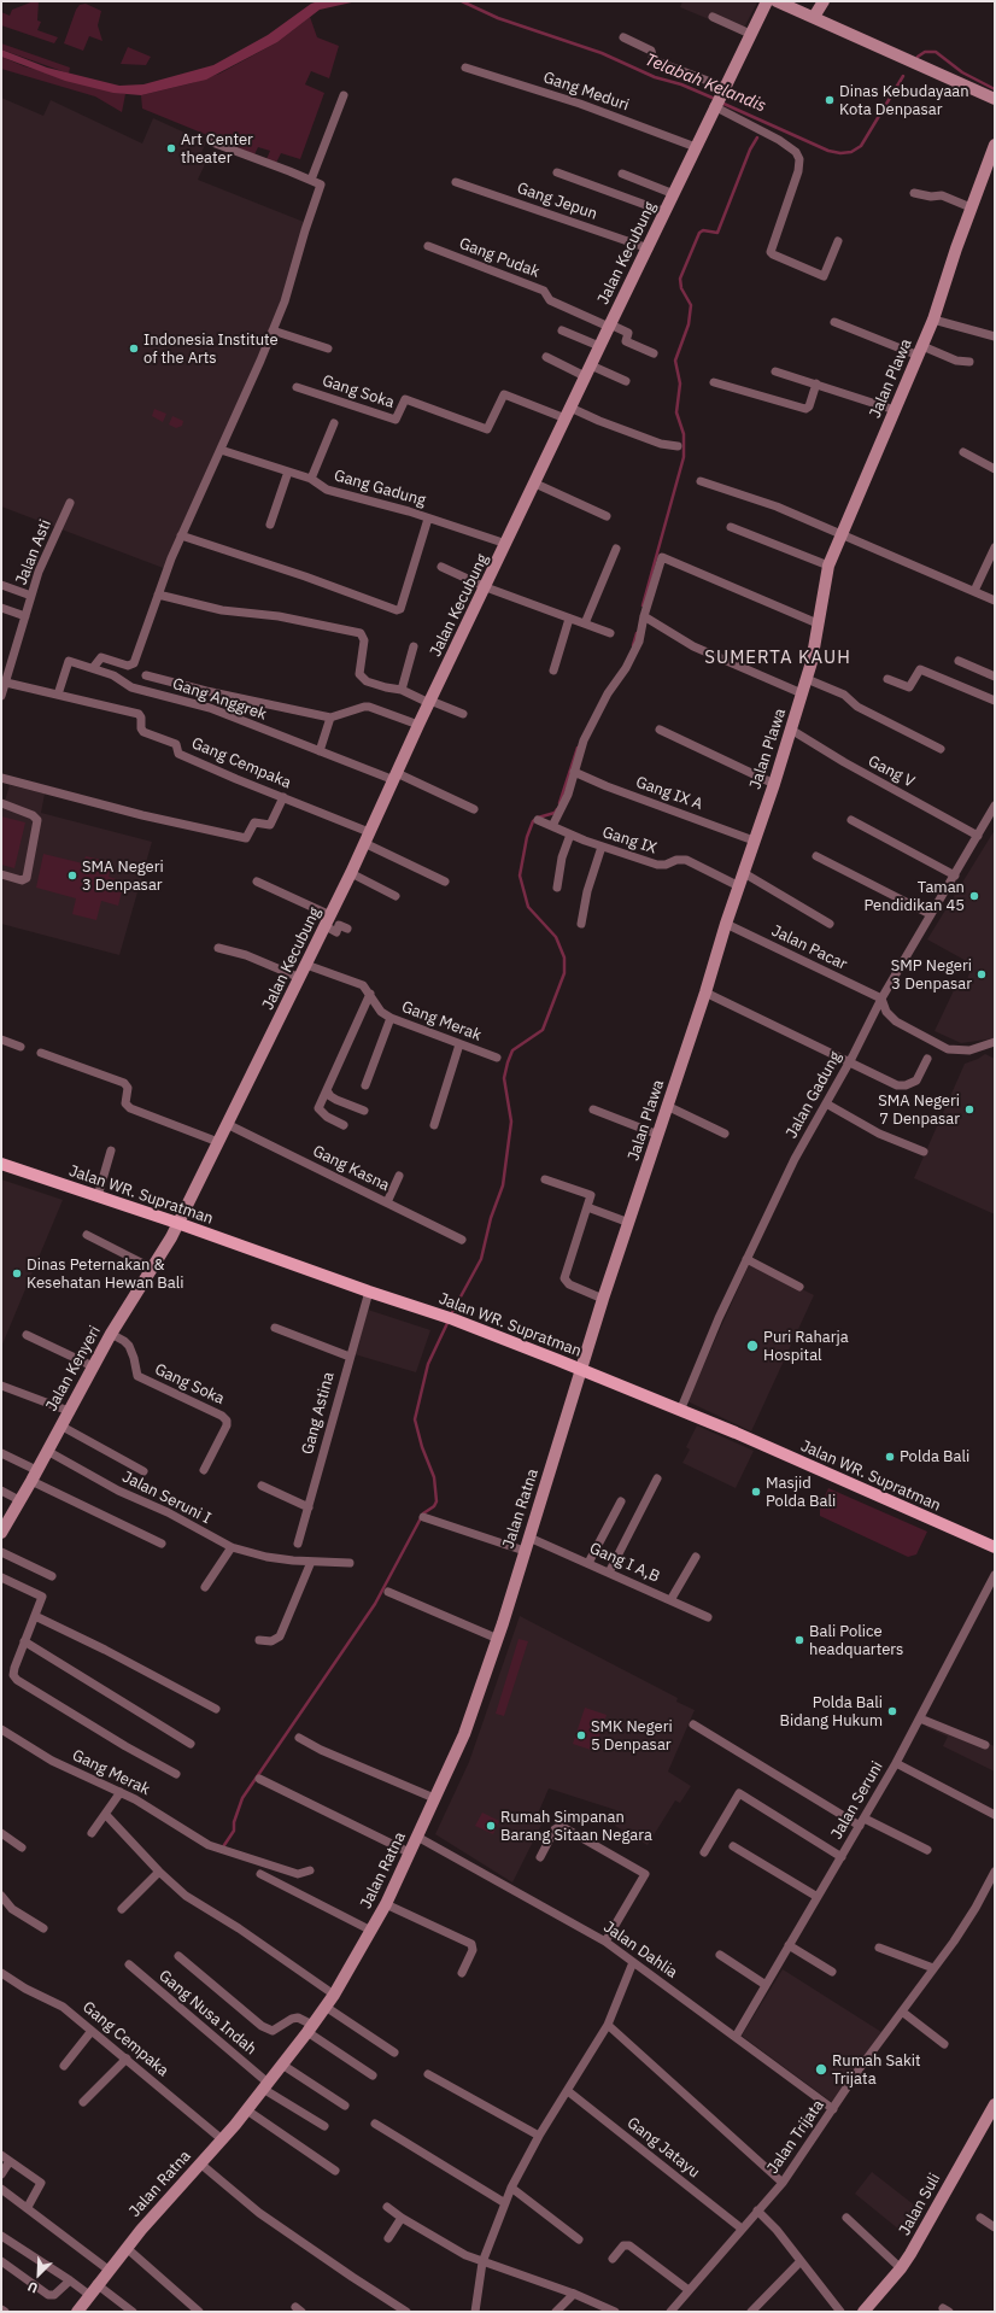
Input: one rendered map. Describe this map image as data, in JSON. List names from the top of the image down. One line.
{"streets":{"main road":["Jalan WR. Supratman"],"street":["Gang Meduri","Gang Jepun","Jalan Kecubung","Gang Pudak","Jalan Plawa","Gang Soka","Gang Gadung","Jalan Asti","Gang Anggrek","Gang Cempaka","Gang V","Gang IX A","Gang IX","Jalan Pacar","Gang Merak","Jalan Gadung","Gang Kasna","Jalan Kenyeri","Gang Astina","Jalan Seruni I","Jalan Ratna","Gang I A,B","Jalan Seruni","Jalan Dahlia","Gang Nusa Indah","Jalan Trijata","Gang Jatayu","Jalan Suli"]},"crossings":[["Gang Meduri","Jalan Kecubung"],["Gang Jepun","Jalan Kecubung"],["Jalan Kecubung","Gang Pudak"],["Jalan Kecubung","Gang Soka"],["Jalan Kecubung","Gang Gadung"],["Jalan Kecubung","Gang Anggrek"],["Jalan Kecubung","Gang Cempaka"],["Jalan Kecubung","Gang Merak"],["Jalan Kecubung","Gang Kasna"],["Jalan Kecubung","Jalan WR. Supratman"],["Jalan Kecubung","Jalan Kenyeri"],["Jalan Plawa","Gang V"],["Jalan Plawa","Gang IX A"],["Jalan Plawa","Gang IX"],["Jalan Plawa","Jalan Pacar"],["Jalan Plawa","Jalan WR. Supratman"],["Jalan Plawa","Jalan Ratna"],["Gang Soka","Jalan Kenyeri"],["Gang Anggrek","Gang Cempaka"],["Gang Cempaka","Jalan Ratna"],["Gang V","Jalan Gadung"],["Jalan Pacar","Jalan Gadung"],["Jalan Gadung","Jalan WR. Supratman"],["Jalan WR. Supratman","Jalan Kenyeri"],["Jalan WR. Supratman","Gang Astina"],["Jalan WR. Supratman","Jalan Ratna"],["Jalan Kenyeri","Jalan Seruni I"],["Jalan Ratna","Gang I A,B"],["Jalan Ratna","Jalan Dahlia"],["Jalan Ratna","Gang Nusa Indah"],["Jalan Seruni","Jalan Dahlia"],["Jalan Dahlia","Jalan Trijata"],["Jalan Trijata","Gang Jatayu"]],"districts":["SUMERTA KAUH"],"water":["Telabah Kelandis"],"places":["Dinas Kebudayaan Kota Denpasar","Art Center theater","Indonesia Institute of the Arts","SMA Negeri 3 Denpasar","Taman Pendidikan 45","SMP Negeri 3 Denpasar","SMA Negeri 7 Denpasar","Dinas Peternakan & Kesehatan Hewan Bali","Puri Raharja Hospital","Polda Bali","Masjid Polda Bali","Bali Police headquarters","Polda Bali Bidang Hukum","SMK Negeri 5 Denpasar","Rumah Simpanan Barang Sitaan Negara","Rumah Sakit Trijata"],"north":"bottom left"}
